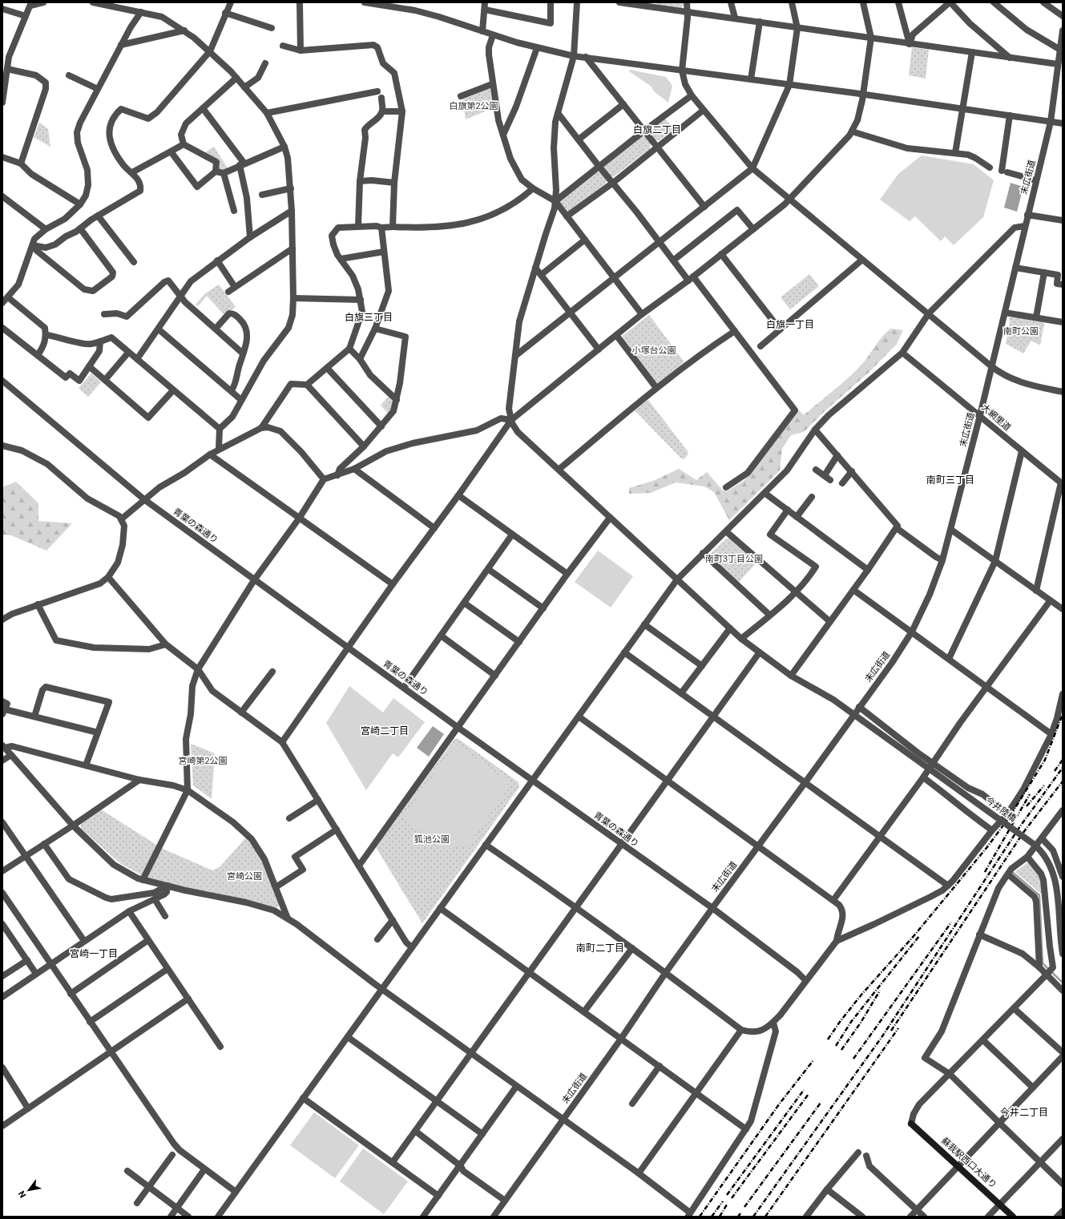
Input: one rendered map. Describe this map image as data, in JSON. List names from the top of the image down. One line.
{"streets":{"main road":["蘇我駅西口大通り"],"street":["末広街道","大網里道","青葉の森通り","今井陸橋"]},"crossings":[["末広街道","大網里道"],["末広街道","青葉の森通り"],["末広街道","今井陸橋"]],"districts":["白旗二丁目","白旗三丁目","白旗一丁目","南町三丁目","宮崎二丁目","南町二丁目","宮崎一丁目","今井二丁目"],"parks":["白旗第2公園","南町公園","小塚台公園","南町3丁目公園","宮崎第2公園","狐池公園","宮崎公園"],"north":"bottom left"}
